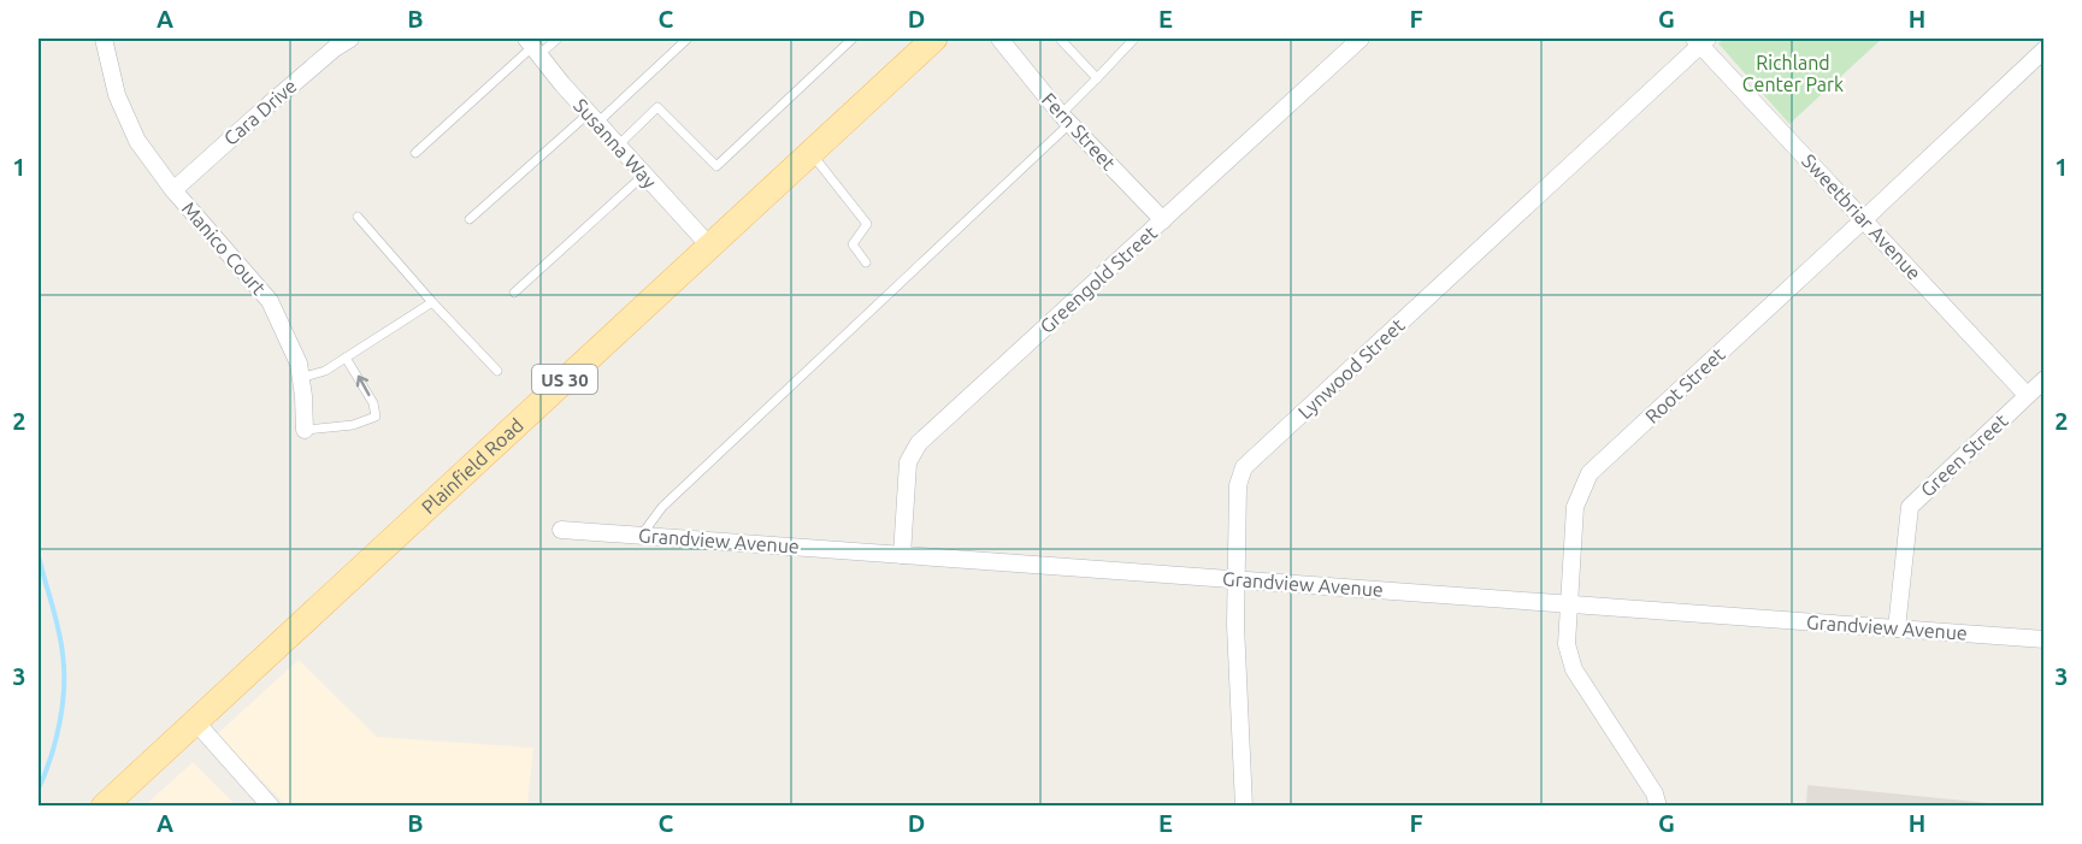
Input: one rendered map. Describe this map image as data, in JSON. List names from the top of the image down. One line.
{"streets":{"main road":["US 30","Plainfield Road"],"street":["Cara Drive","Fern Street","Susanna Way","Sweetbriar Avenue","Manico Court","Greengold Street","Lynwood Street","Root Street","Green Street","Grandview Avenue"]},"crossings":[["Cara Drive","Manico Court"],["Fern Street","Greengold Street"],["Susanna Way","Plainfield Road"],["Sweetbriar Avenue","Lynwood Street"],["Sweetbriar Avenue","Root Street"],["Sweetbriar Avenue","Green Street"],["Greengold Street","Grandview Avenue"],["Lynwood Street","Grandview Avenue"],["Root Street","Grandview Avenue"],["Green Street","Grandview Avenue"]],"parks":["Richland Center Park"],"grid":{"columns":["A","B","C","D","E","F","G","H"],"rows":["1","2","3"]}}
